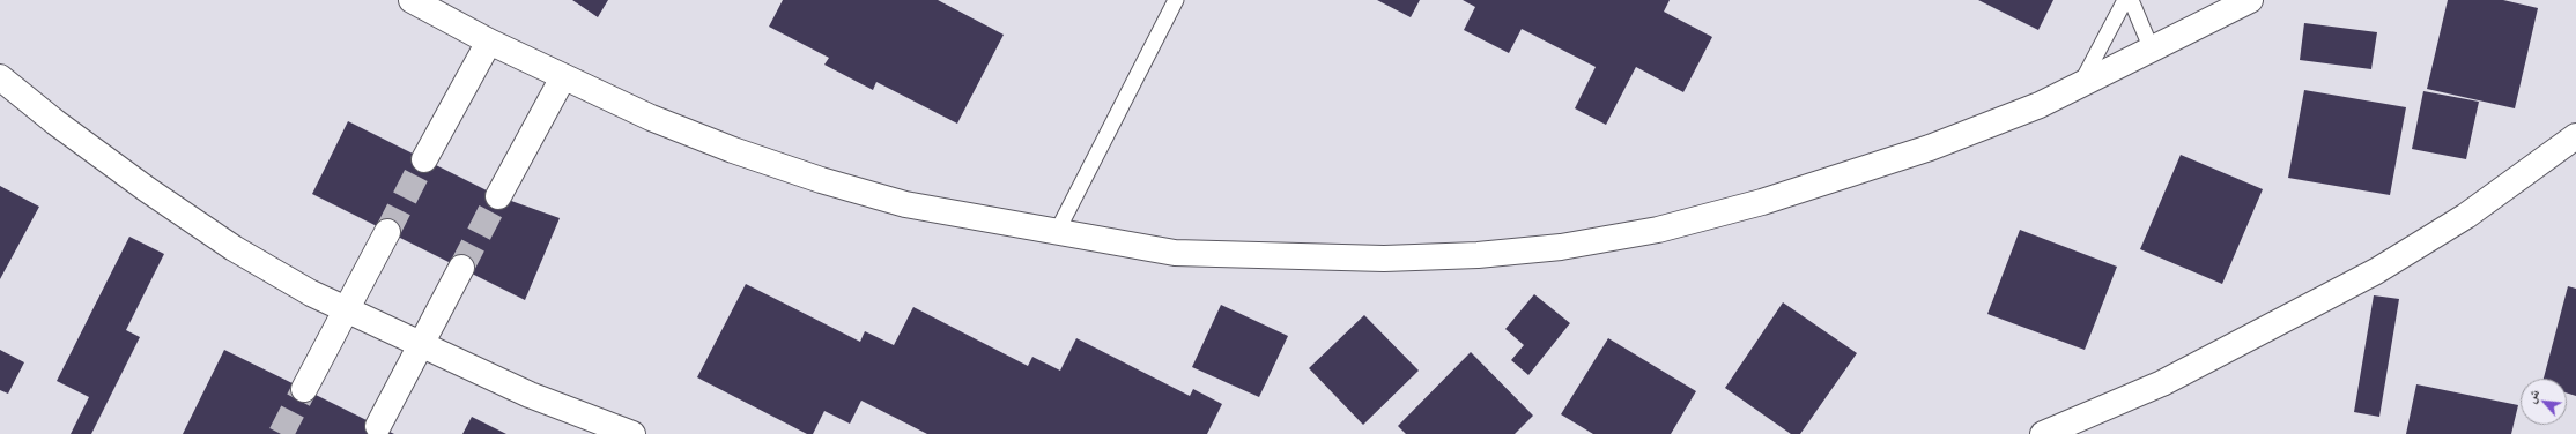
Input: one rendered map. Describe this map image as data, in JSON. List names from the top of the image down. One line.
{"north":"top left"}
